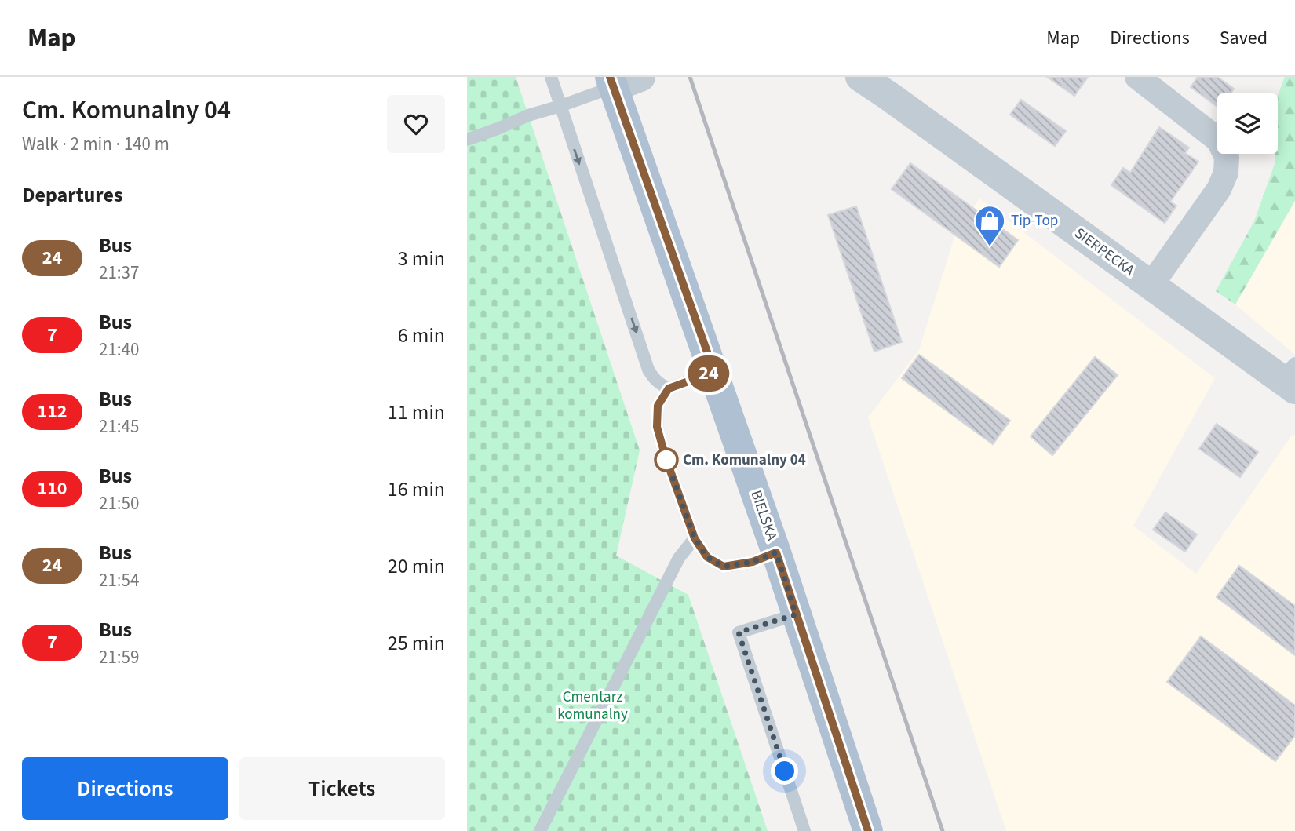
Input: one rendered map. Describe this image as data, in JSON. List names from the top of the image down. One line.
{"streets":{"main road":["BIELSKA"],"street":["SIERPECKA"]},"parks":["Cmentarz komunalny"],"places":{"shop":["Tip-Top"],"other":["Cm. Komunalny 04"]},"lines":["bus line 24"],"page":{"header":"Map","nav":["Map","Directions","Saved"],"heading":[["Cm. Komunalny 04","Walk · 2 min · 140 m"],"Departures"],"on_map":"24","list":[{"mark":"24","name":"Bus","note":"21:37","value":"3 min"},{"mark":"7","name":"Bus","note":"21:40","value":"6 min"},{"mark":"112","name":"Bus","note":"21:45","value":"11 min"},{"mark":"110","name":"Bus","note":"21:50","value":"16 min"},{"mark":"24","name":"Bus","note":"21:54","value":"20 min"},{"mark":"7","name":"Bus","note":"21:59","value":"25 min"}],"buttons":["Directions","Tickets"]}}
